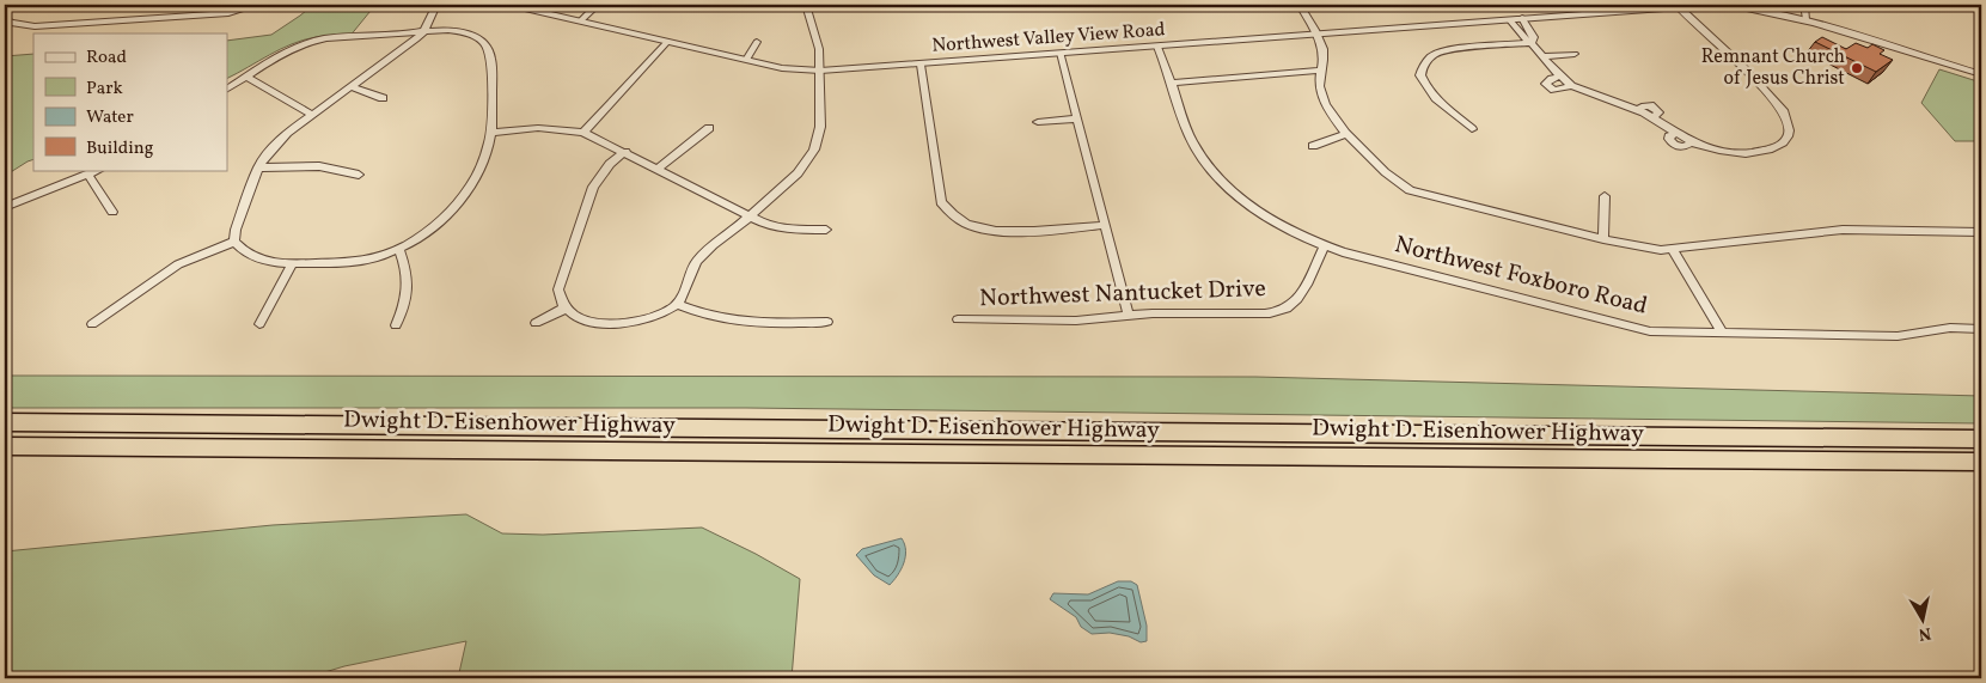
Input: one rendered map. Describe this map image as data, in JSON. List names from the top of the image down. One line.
{"streets":{"highway":["Dwight D. Eisenhower Highway"],"street":["Northwest Valley View Road","Northwest Foxboro Road","Northwest Nantucket Drive"]},"crossings":[["Northwest Valley View Road","Northwest Foxboro Road"],["Northwest Foxboro Road","Northwest Nantucket Drive"]],"places":["Remnant Church of Jesus Christ"],"legend":["Road","Park","Water","Building"],"north":"bottom"}
